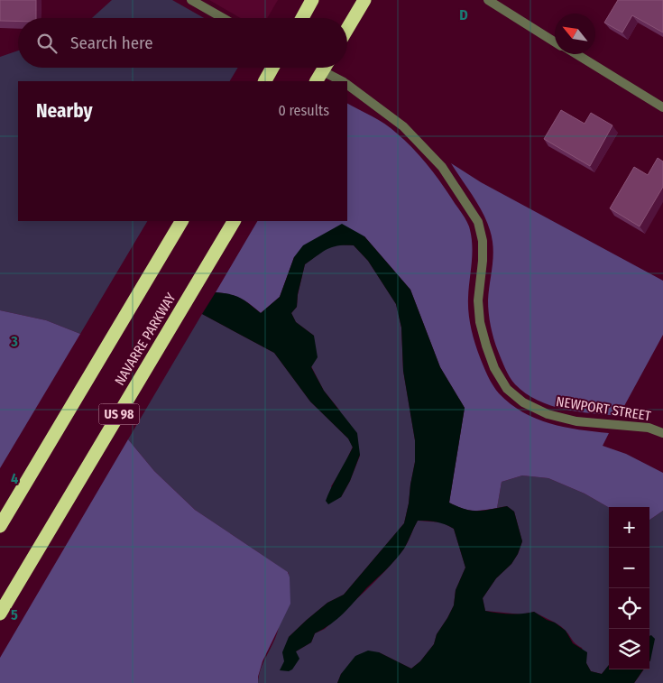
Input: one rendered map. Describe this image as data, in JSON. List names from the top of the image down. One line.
{"streets":{"highway":["NAVARRE PARKWAY","US 98"],"street":["NEWPORT STREET"]},"north":"top left","page":{"search":"Search here","heading":["Nearby","0 results"],"map_buttons":["+","−"]},"grid":{"columns":["D"],"rows":["3","4","5"]}}
